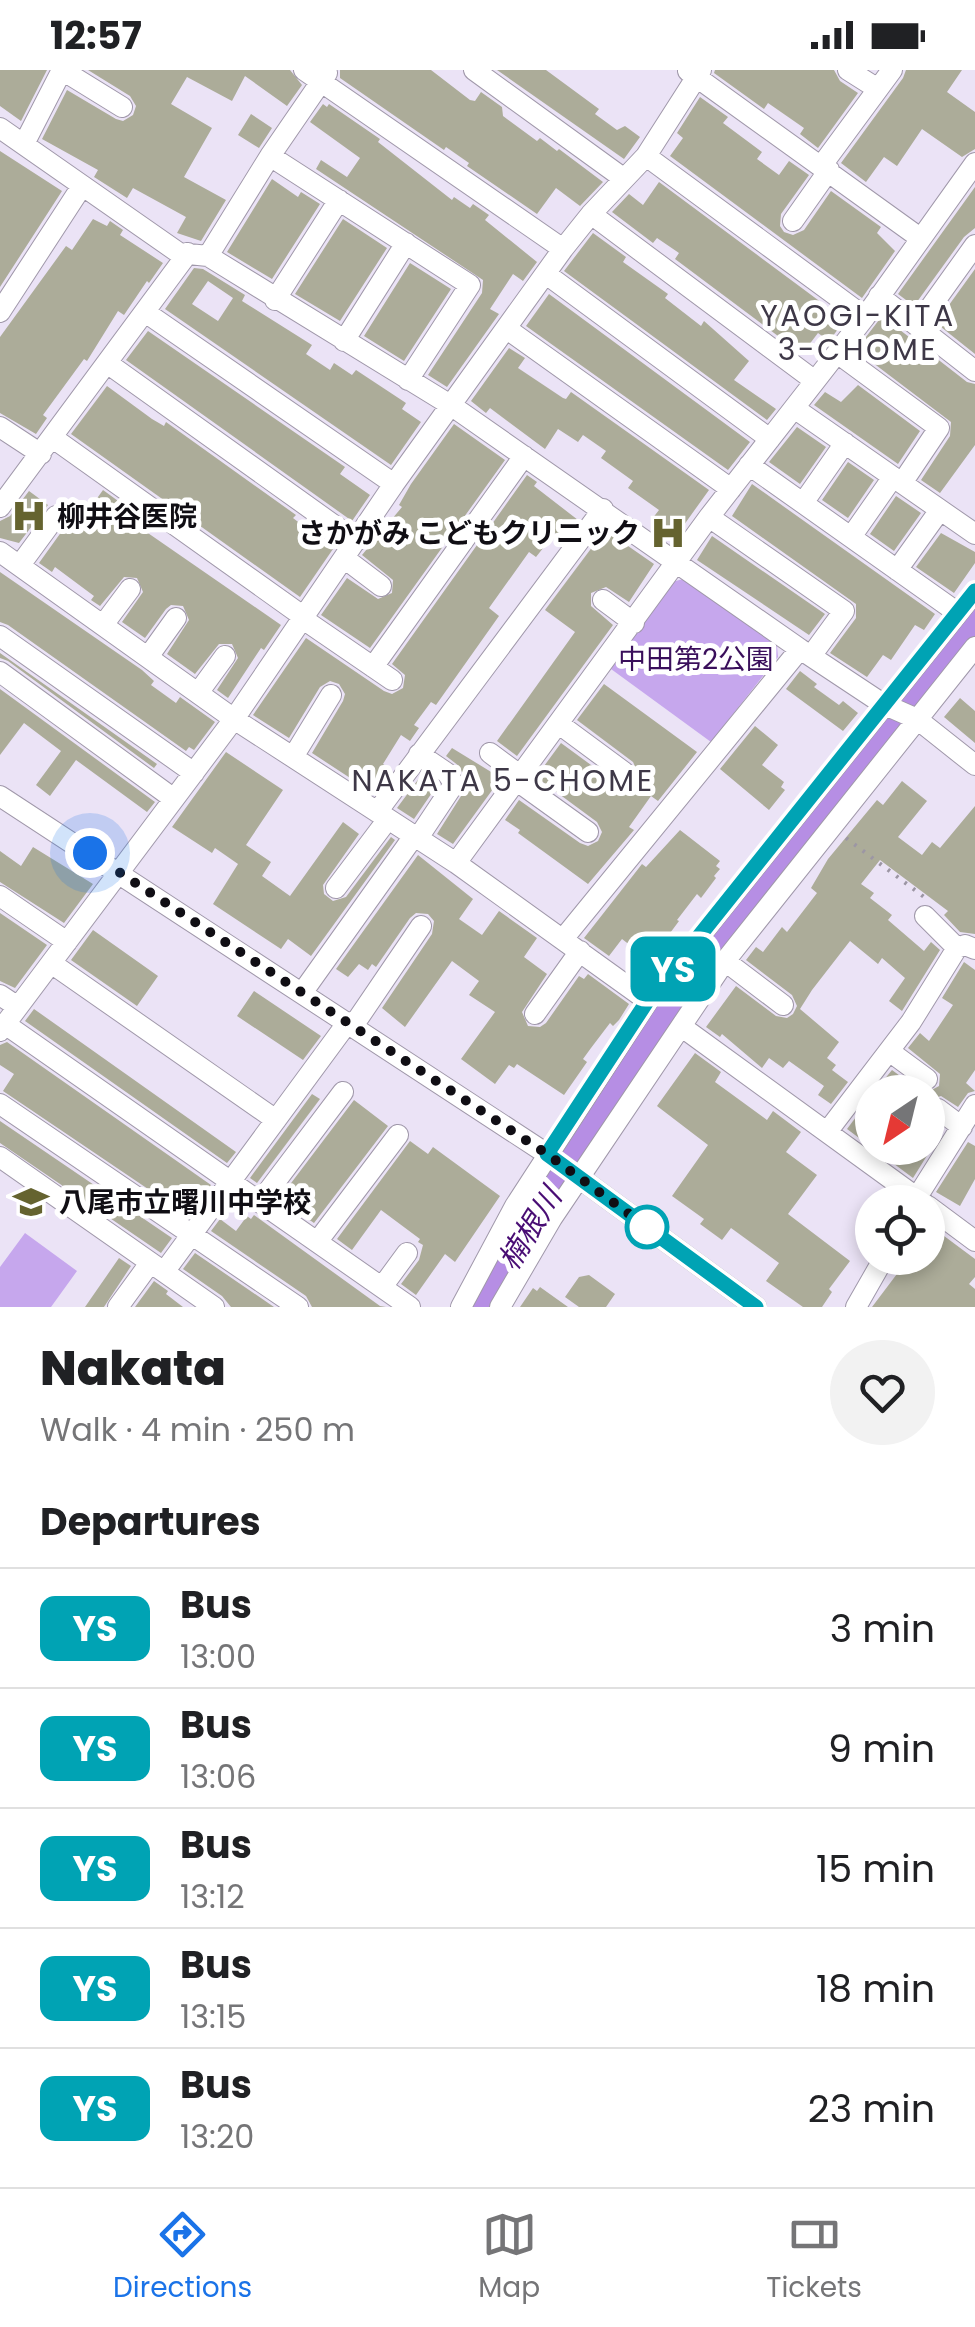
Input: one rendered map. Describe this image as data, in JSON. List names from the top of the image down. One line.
{"districts":["YAOGI-KITA 3-CHOME","NAKATA 5-CHOME"],"water":["楠根川"],"parks":["中田第2公園"],"places":{"hospital":["柳井谷医院","さかがみ こどもクリニック"],"school or university":["八尾市立曙川中学校"]},"lines":["bus line YS"],"north":"bottom left","page":{"status":"12:57","on_map":"YS","heading":[["Nakata","Walk · 4 min · 250 m"],"Departures"],"list":[{"mark":"YS","name":"Bus","note":"13:00","value":"3 min"},{"mark":"YS","name":"Bus","note":"13:06","value":"9 min"},{"mark":"YS","name":"Bus","note":"13:12","value":"15 min"},{"mark":"YS","name":"Bus","note":"13:15","value":"18 min"},{"mark":"YS","name":"Bus","note":"13:20","value":"23 min"}],"tabs":["Directions","Map","Tickets"]}}
